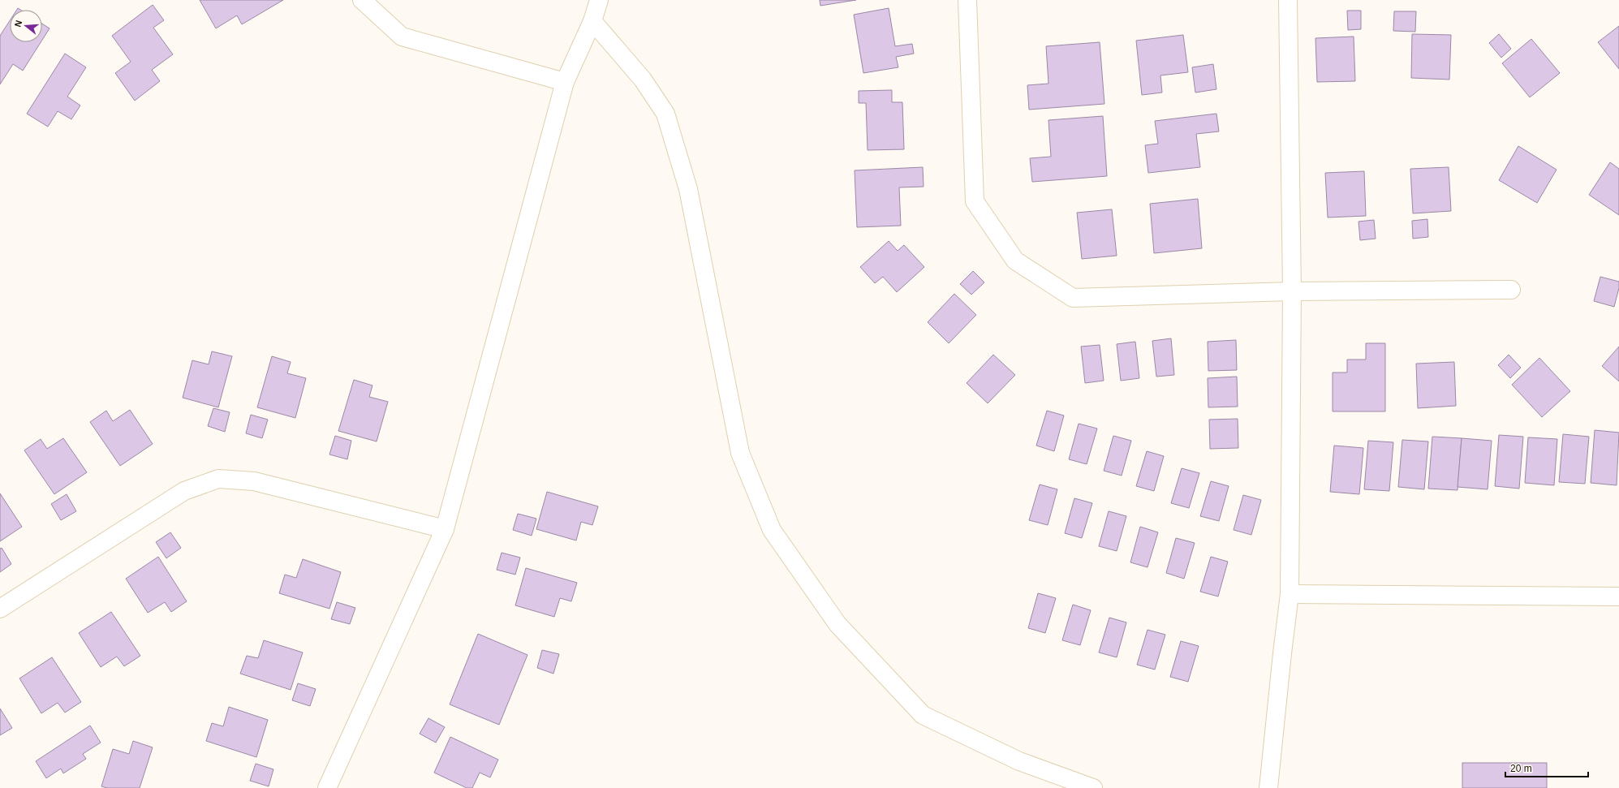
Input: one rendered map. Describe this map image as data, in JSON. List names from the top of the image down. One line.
{"scale_bar":"20 m","north":"left"}
